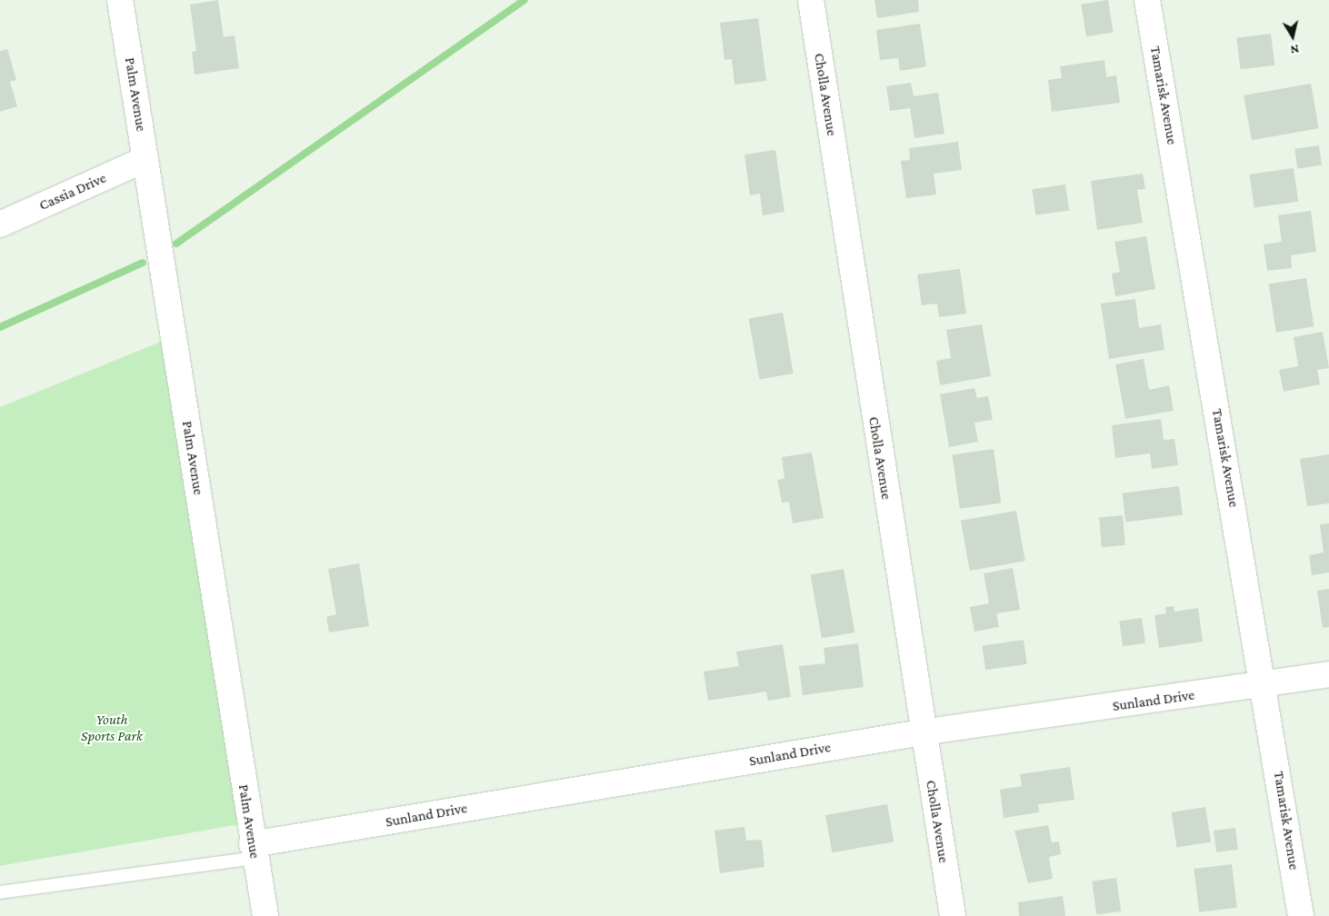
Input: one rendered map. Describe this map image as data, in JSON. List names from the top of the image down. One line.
{"streets":{"street":["Palm Avenue","Cholla Avenue","Tamarisk Avenue","Cassia Drive","Sunland Drive"]},"crossings":[["Palm Avenue","Cassia Drive"],["Palm Avenue","Sunland Drive"],["Cholla Avenue","Sunland Drive"],["Tamarisk Avenue","Sunland Drive"]],"parks":["Youth Sports Park"],"north":"bottom"}
